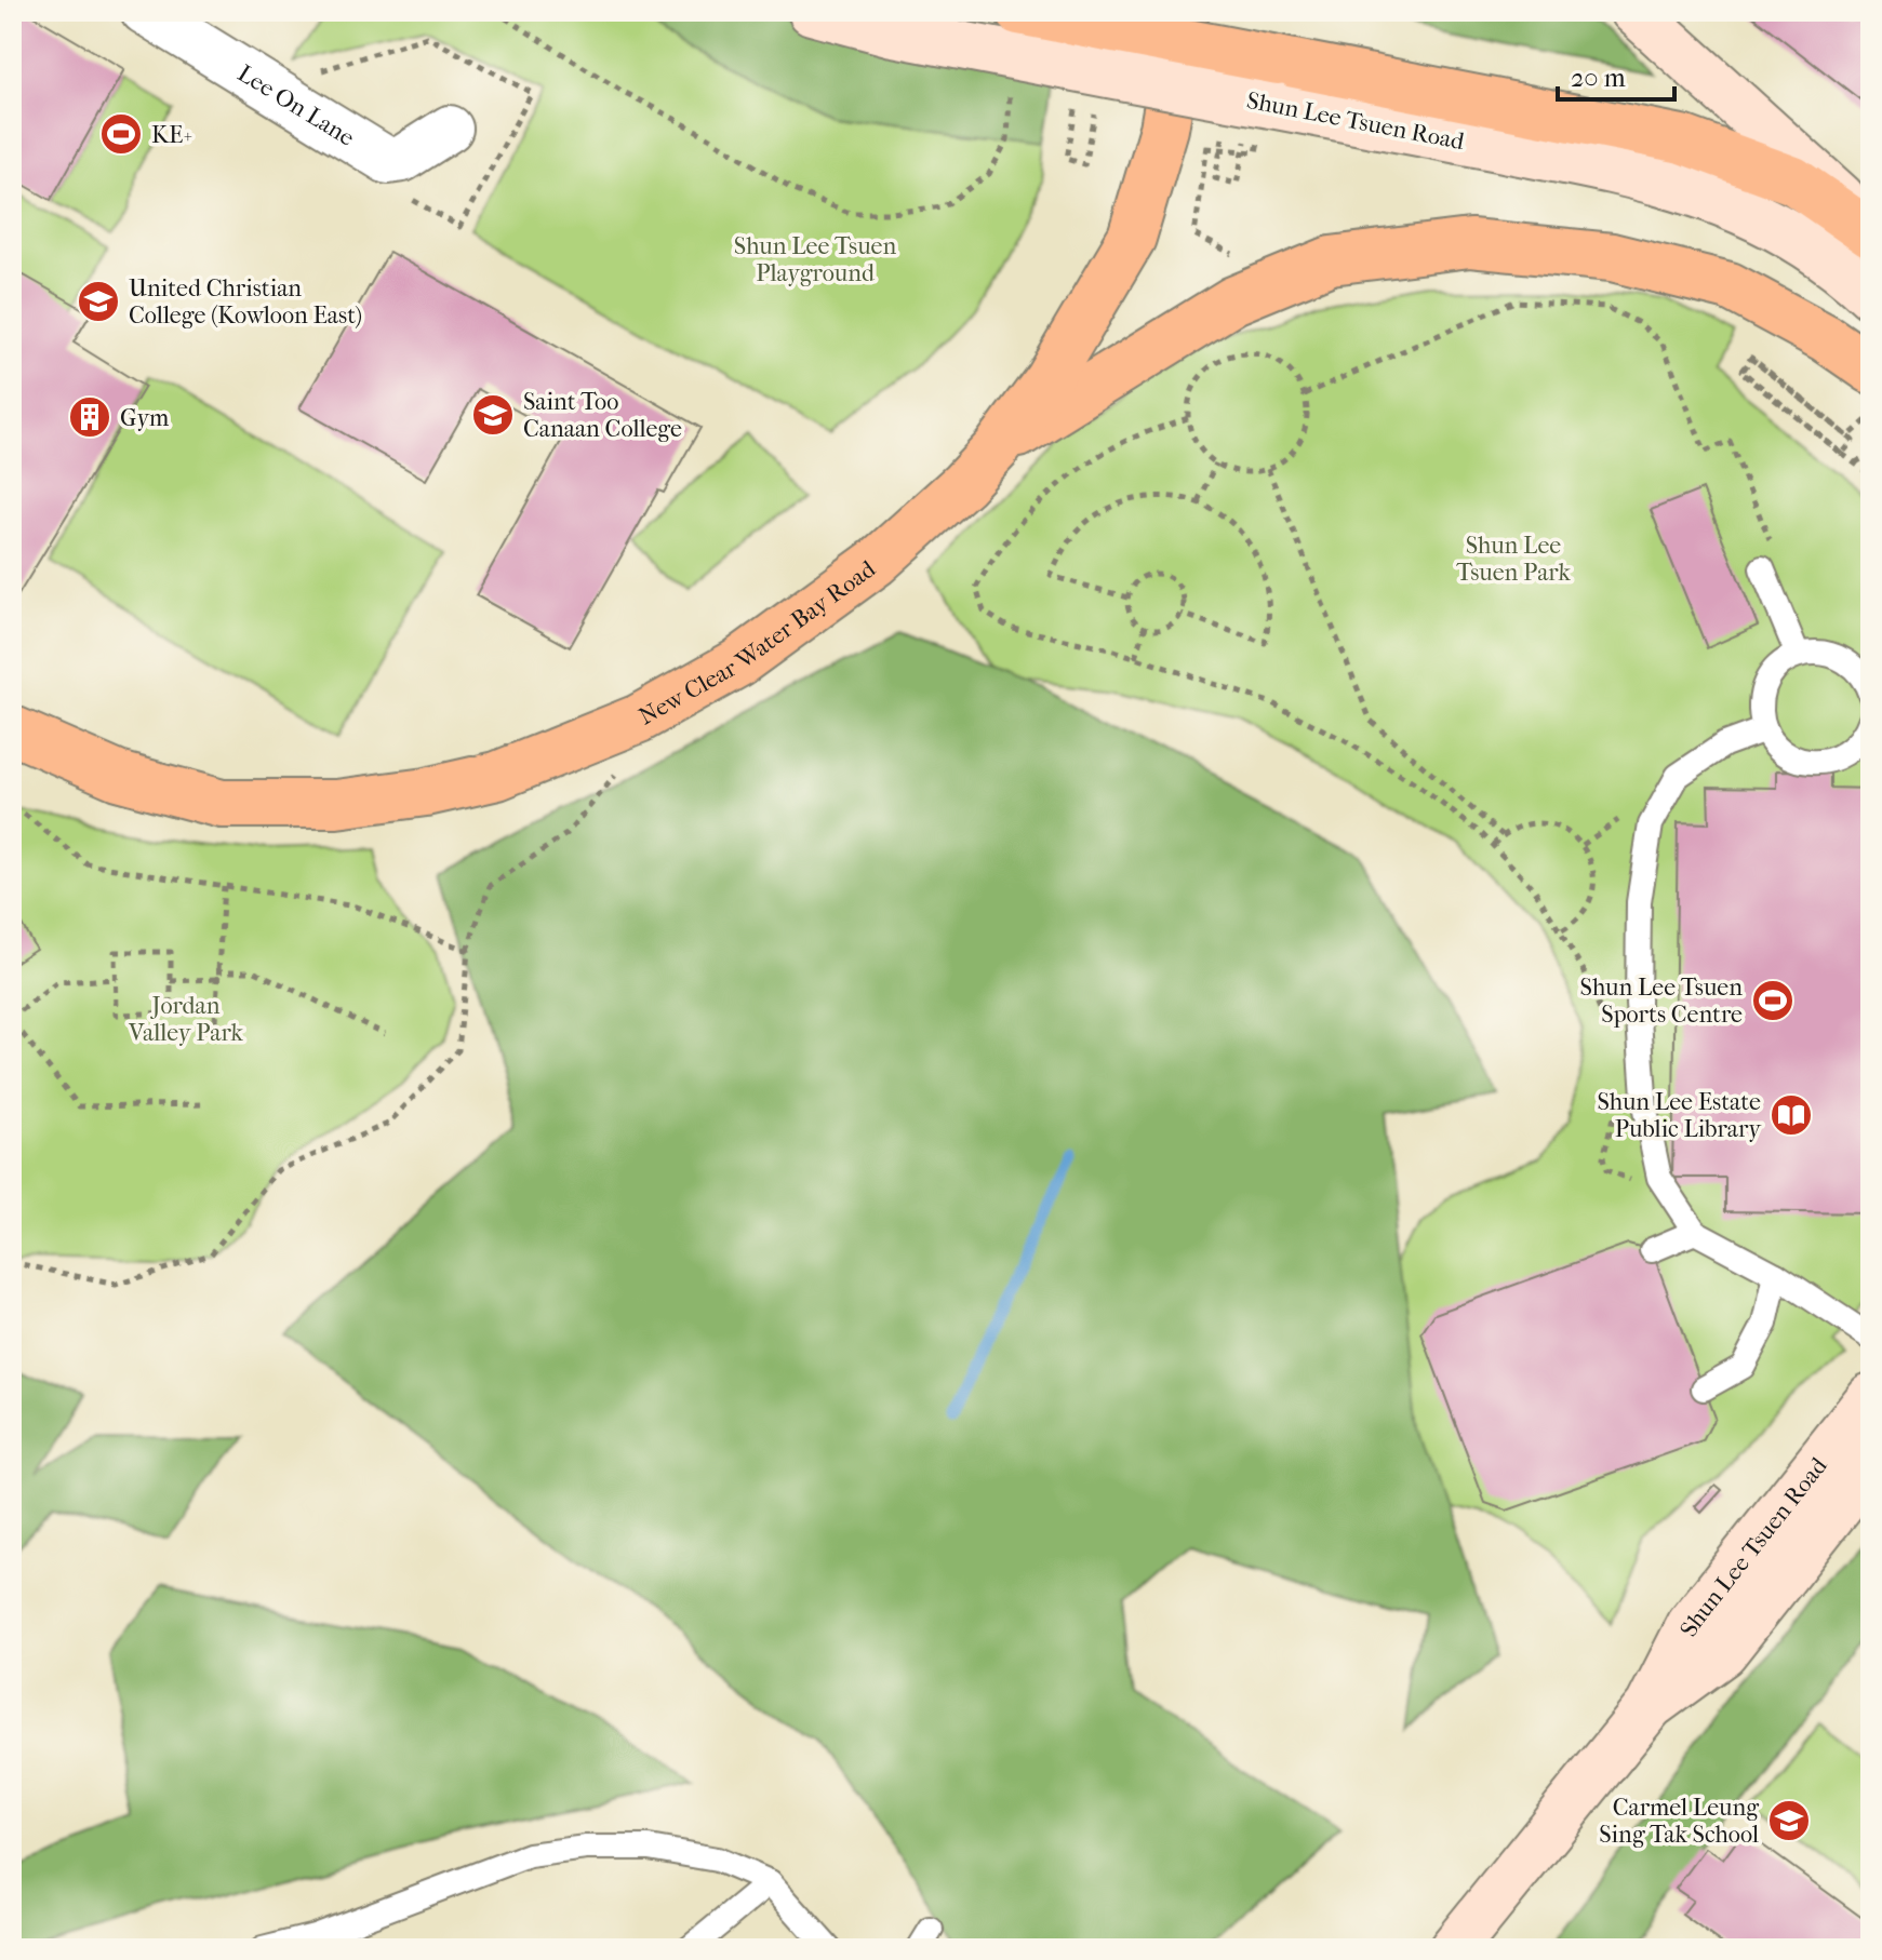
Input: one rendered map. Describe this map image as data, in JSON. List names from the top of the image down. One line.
{"streets":{"main road":["Shun Lee Tsuen Road","New Clear Water Bay Road"],"street":["Lee On Lane"]},"parks":["Shun Lee Tsuen Playground","Shun Lee Tsuen Park","Jordan Valley Park"],"places":{"sports":["KE+","Shun Lee Tsuen Sports Centre"],"school or university":["United Christian College (Kowloon East)","Saint Too Canaan College","Carmel Leung Sing Tak School"],"building":["Gym"],"library":["Shun Lee Estate Public Library"]},"scale_bar":"20 m"}
